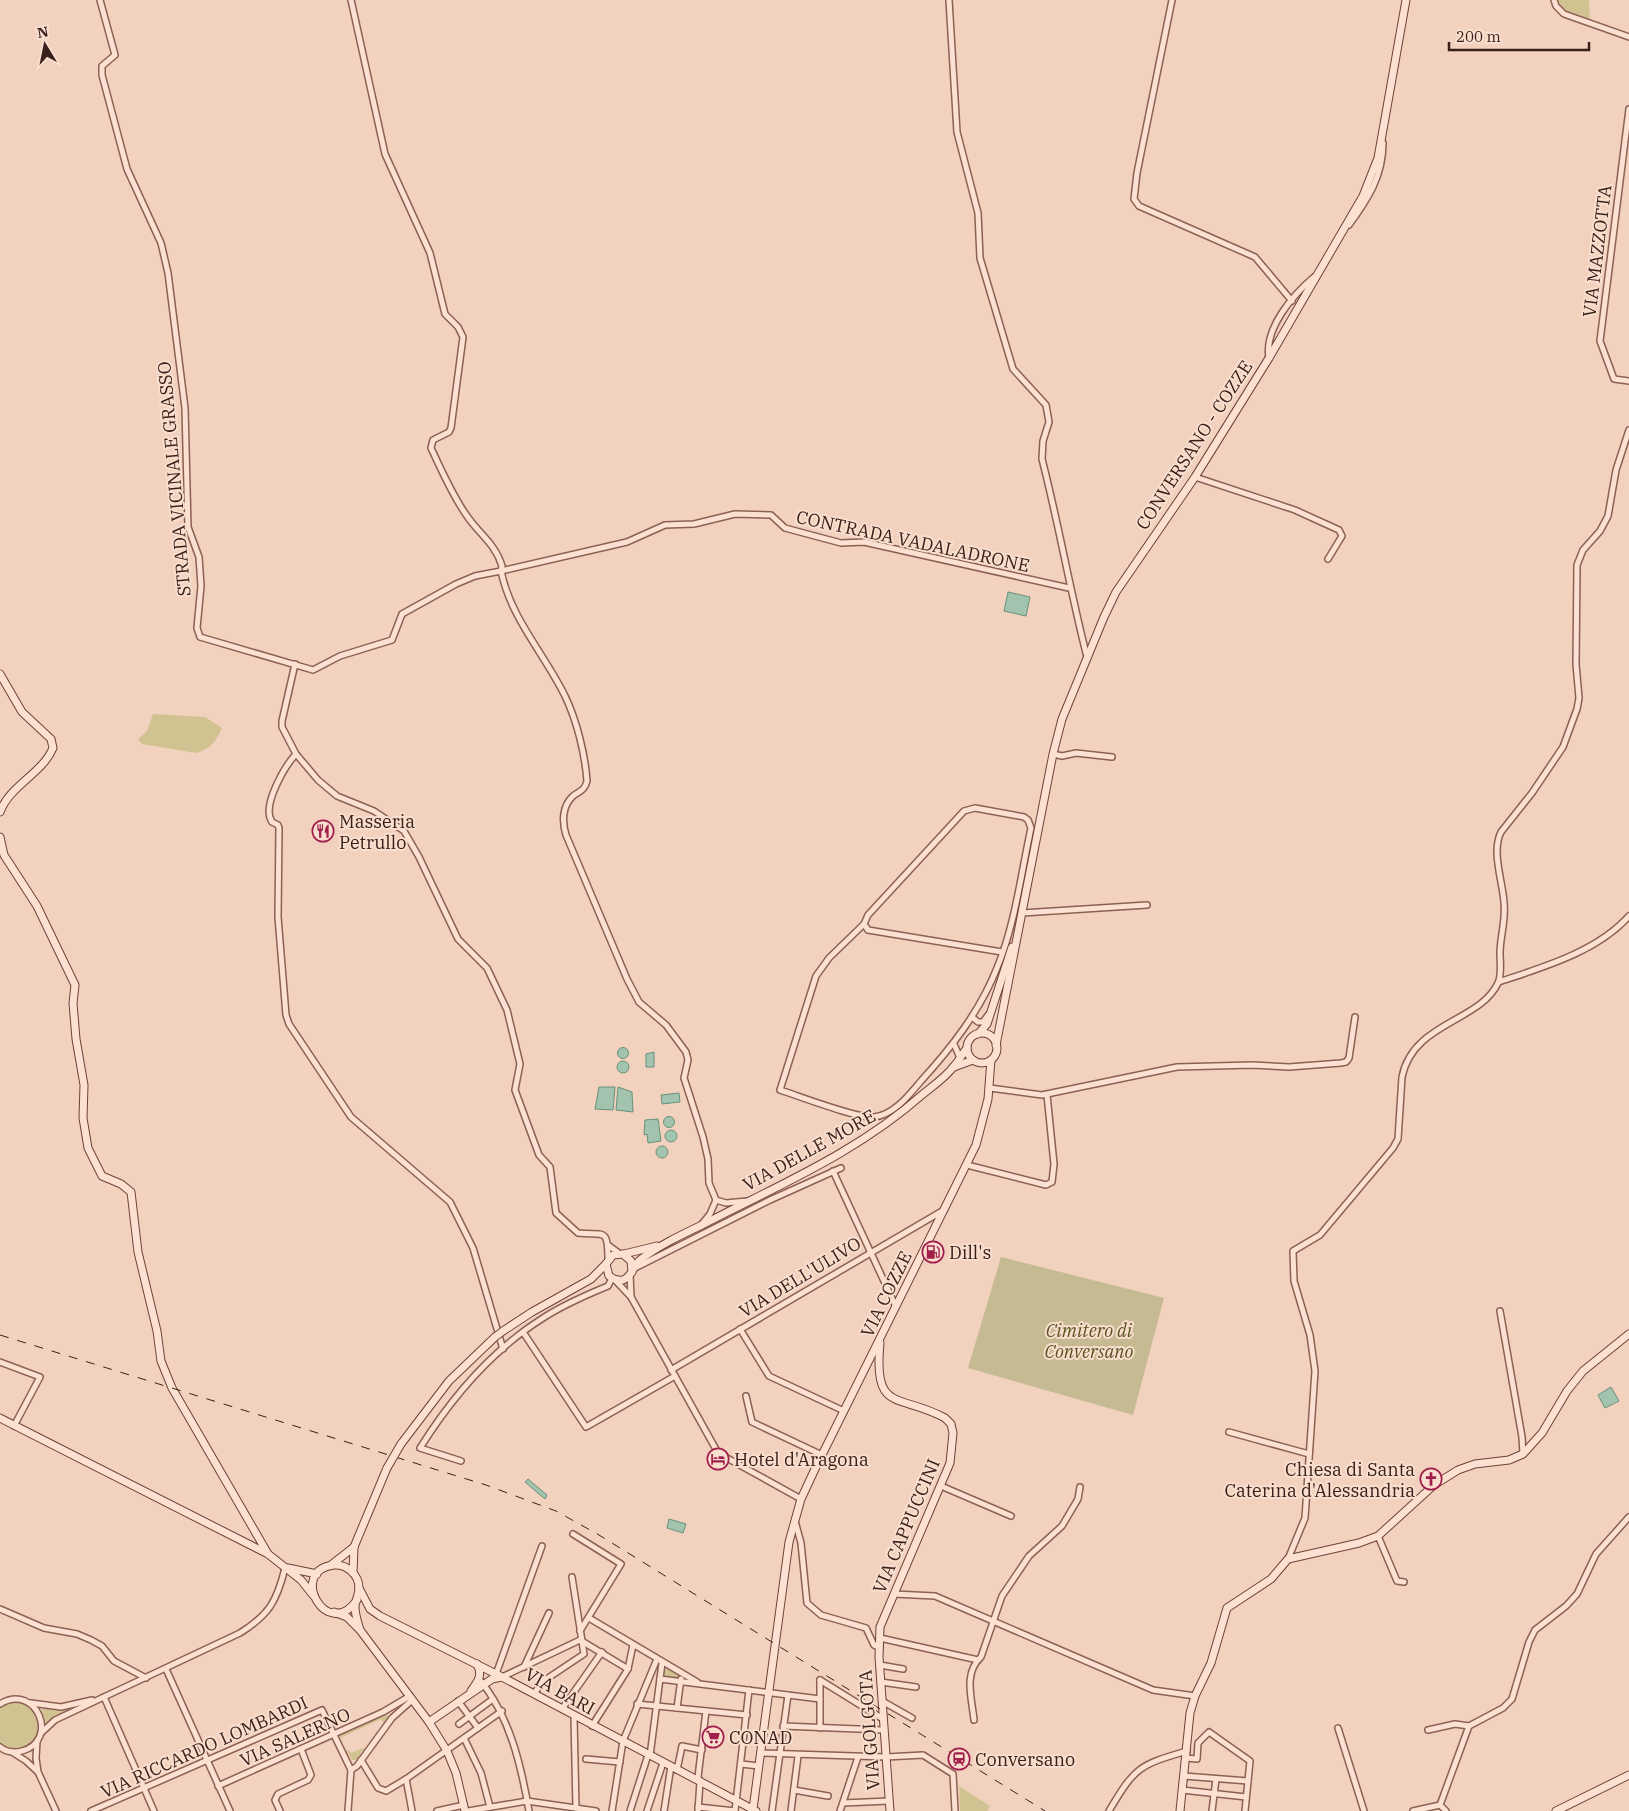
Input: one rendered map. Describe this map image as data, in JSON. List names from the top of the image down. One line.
{"streets":{"main road":["CONVERSANO - COZZE","VIA DELLE MORE","VIA COZZE","VIA CAPPUCCINI","VIA BARI","VIA GOLGOTA"],"street":["VIA MAZZOTTA","STRADA VICINALE GRASSO","CONTRADA VADALADRONE","VIA DELL'ULIVO","VIA SALERNO","VIA RICCARDO LOMBARDI"]},"crossings":[["STRADA VICINALE GRASSO","CONTRADA VADALADRONE"],["VIA DELL'ULIVO","VIA COZZE"],["VIA COZZE","VIA CAPPUCCINI"],["VIA COZZE","VIA BARI"],["VIA CAPPUCCINI","VIA GOLGOTA"],["VIA SALERNO","VIA RICCARDO LOMBARDI"]],"parks":["Cimitero di Conversano"],"places":{"restaurant":["Masseria Petrullo"],"fuel station":["Dill's"],"hotel":["Hotel d'Aragona"],"church":["Chiesa di Santa Caterina d'Alessandria"],"supermarket":["CONAD"],"station":["Conversano"]},"scale_bar":"200 m","north":"top"}
